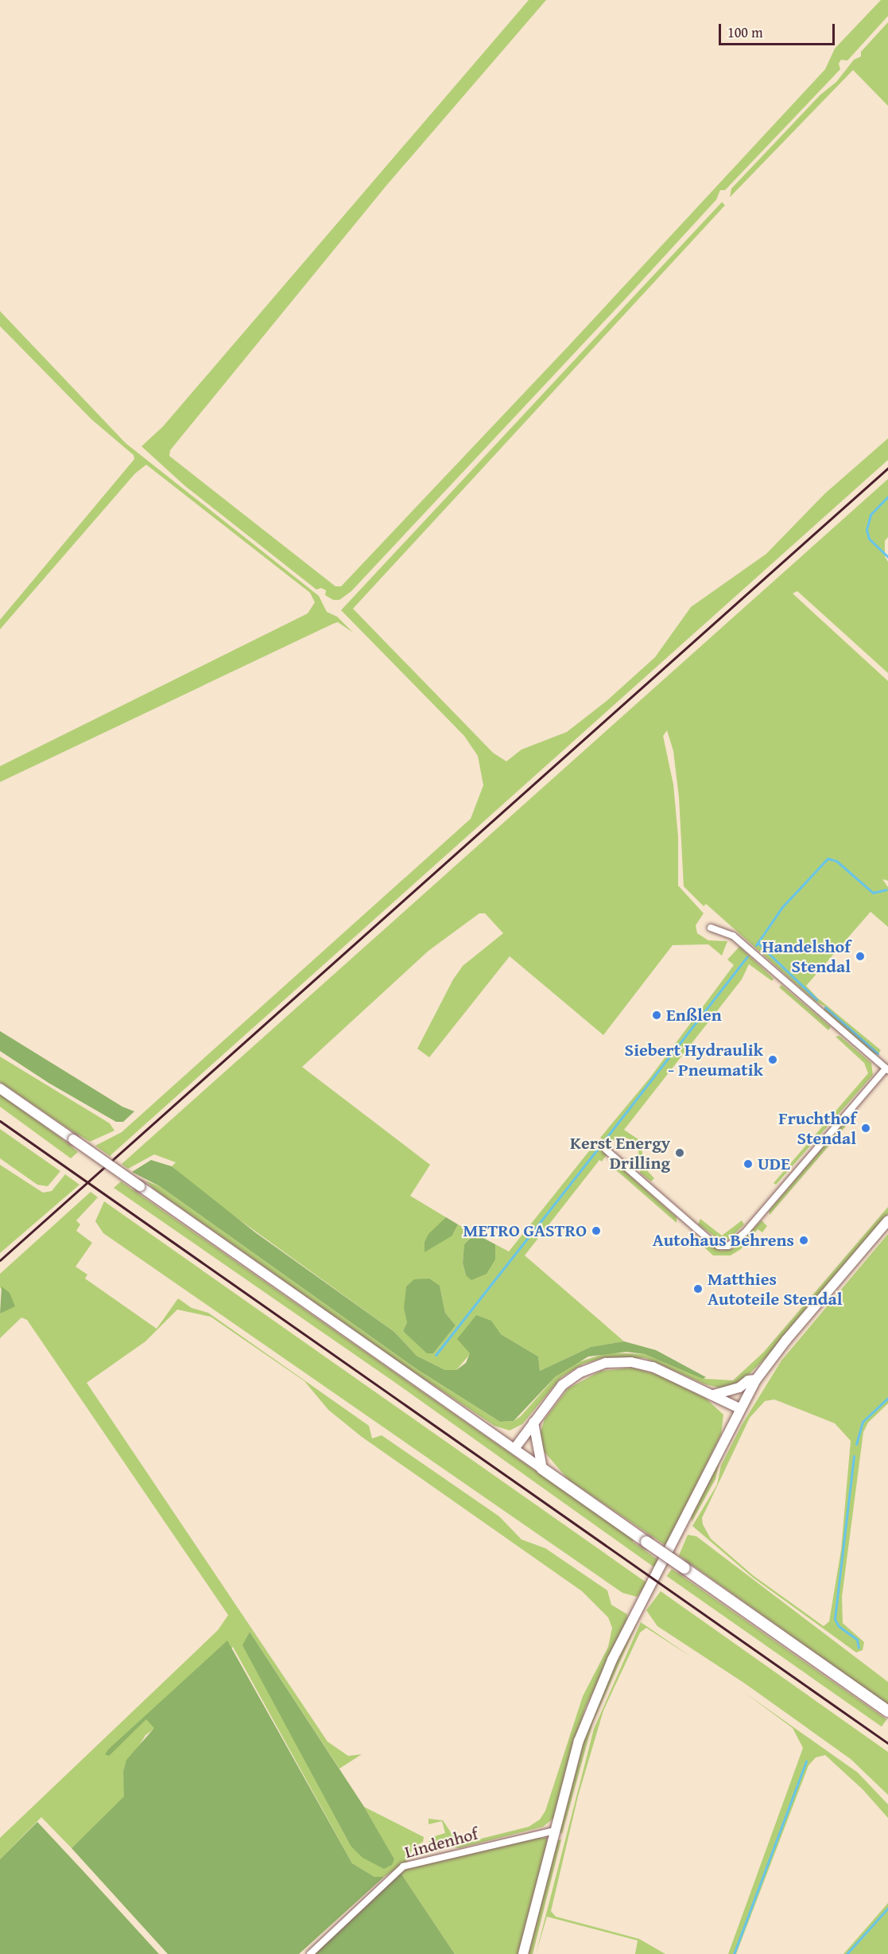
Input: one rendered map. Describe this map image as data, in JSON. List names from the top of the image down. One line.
{"streets":{"street":["Lindenhof"]},"places":["Handelshof Stendal","Enßlen","Siebert Hydraulik - Pneumatik","Fruchthof Stendal","Kerst Energy Drilling","UDE","METRO GASTRO","Autohaus Behrens","Matthies Autoteile Stendal"],"scale_bar":"100 m"}
